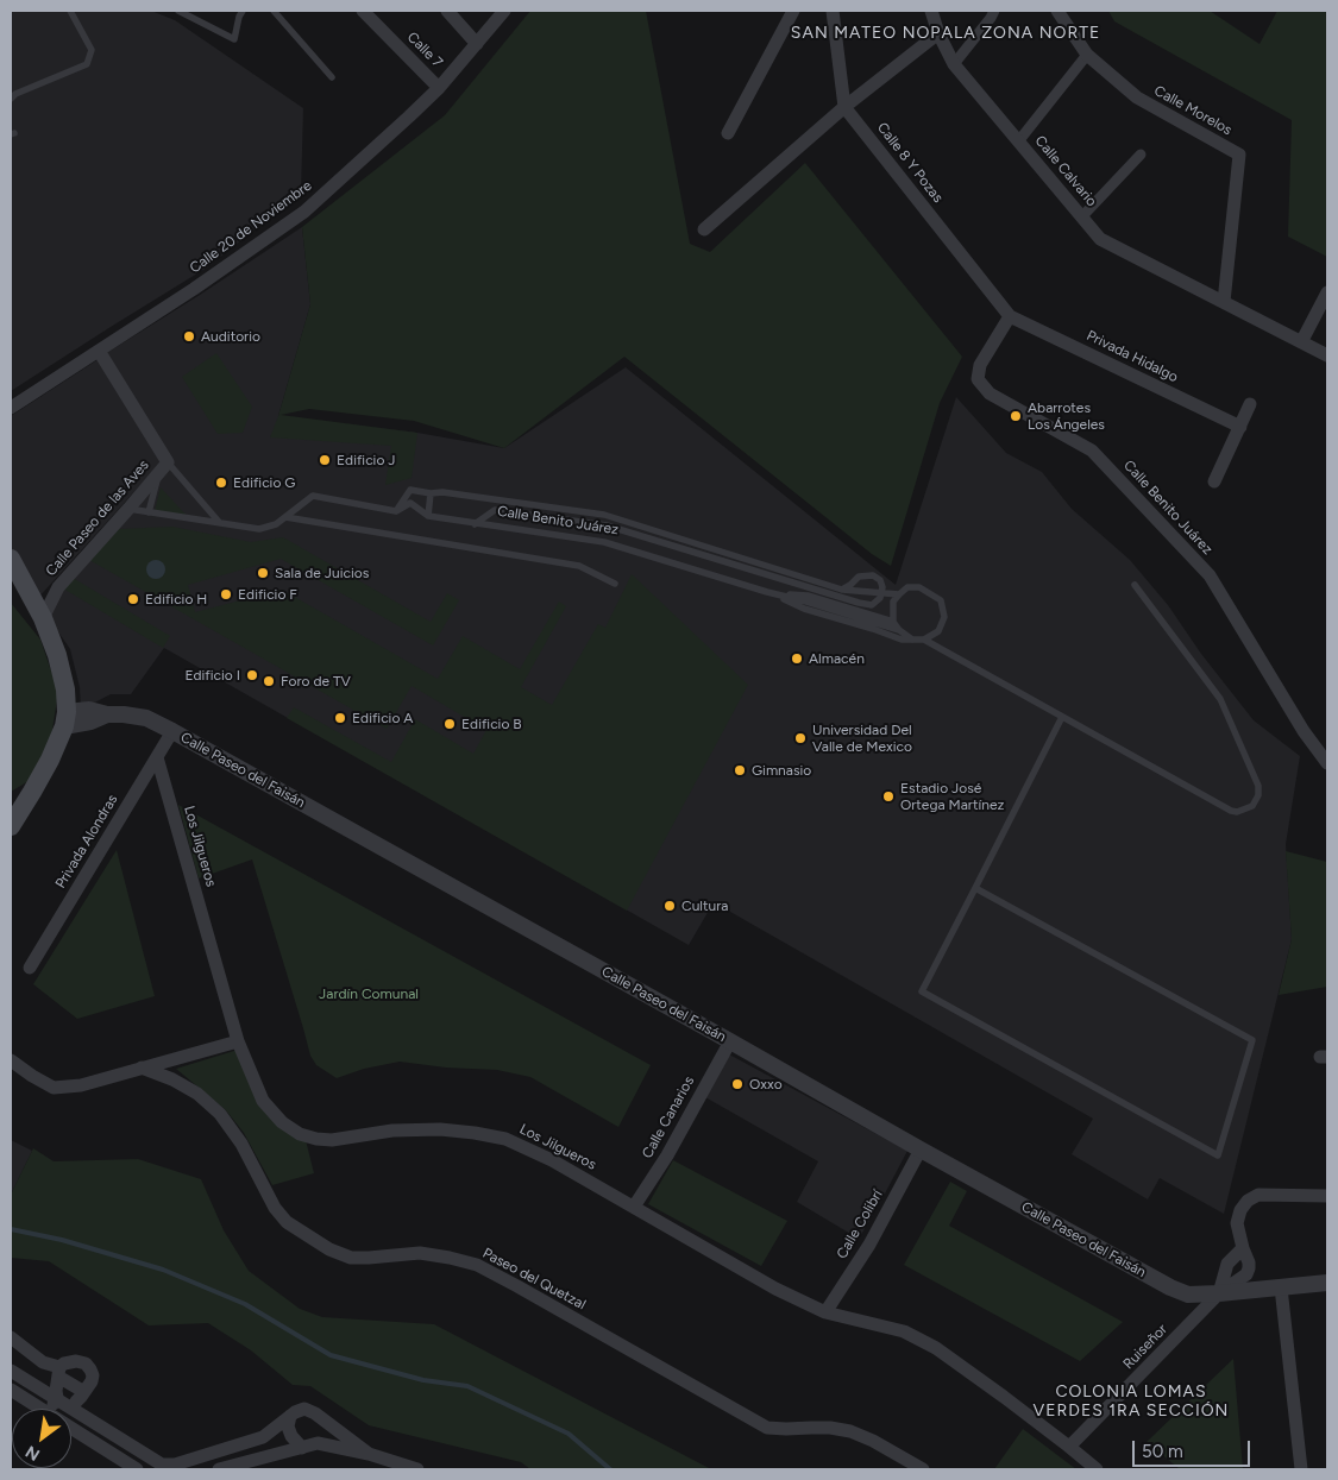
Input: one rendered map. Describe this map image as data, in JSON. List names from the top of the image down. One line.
{"streets":{"street":["Calle 7","Calle Morelos","Calle 8 Y Pozas","Calle Calvario","Calle 20 de Noviembre","Privada Hidalgo","Calle Benito Juárez","Calle Paseo de las Aves","Calle Paseo del Faisán","Privada Alondras","Los Jilgueros","Calle Canarios","Calle Colibrí","Paseo del Quetzal","Ruiseñor"]},"crossings":[["Calle 7","Calle 20 de Noviembre"],["Calle Morelos","Calle Calvario"],["Calle 8 Y Pozas","Privada Hidalgo"],["Calle 8 Y Pozas","Calle Benito Juárez"],["Calle 20 de Noviembre","Calle Paseo de las Aves"],["Privada Hidalgo","Calle Benito Juárez"],["Calle Benito Juárez","Calle Paseo de las Aves"],["Calle Paseo del Faisán","Privada Alondras"],["Calle Paseo del Faisán","Calle Canarios"],["Calle Paseo del Faisán","Calle Colibrí"],["Calle Paseo del Faisán","Ruiseñor"],["Privada Alondras","Los Jilgueros"],["Los Jilgueros","Calle Canarios"],["Los Jilgueros","Calle Colibrí"],["Los Jilgueros","Ruiseñor"]],"districts":["SAN MATEO NOPALA ZONA NORTE","COLONIA LOMAS VERDES 1RA SECCIÓN"],"parks":["Jardín Comunal"],"places":["Auditorio","Abarrotes Los Ángeles","Edificio J","Edificio G","Sala de Juicios","Edificio F","Edificio H","Almacén","Edificio I","Foro de TV","Edificio A","Edificio B","Universidad Del Valle de Mexico","Gimnasio","Estadio José Ortega Martínez","Cultura","Oxxo"],"scale_bar":"50 m","north":"bottom left"}
